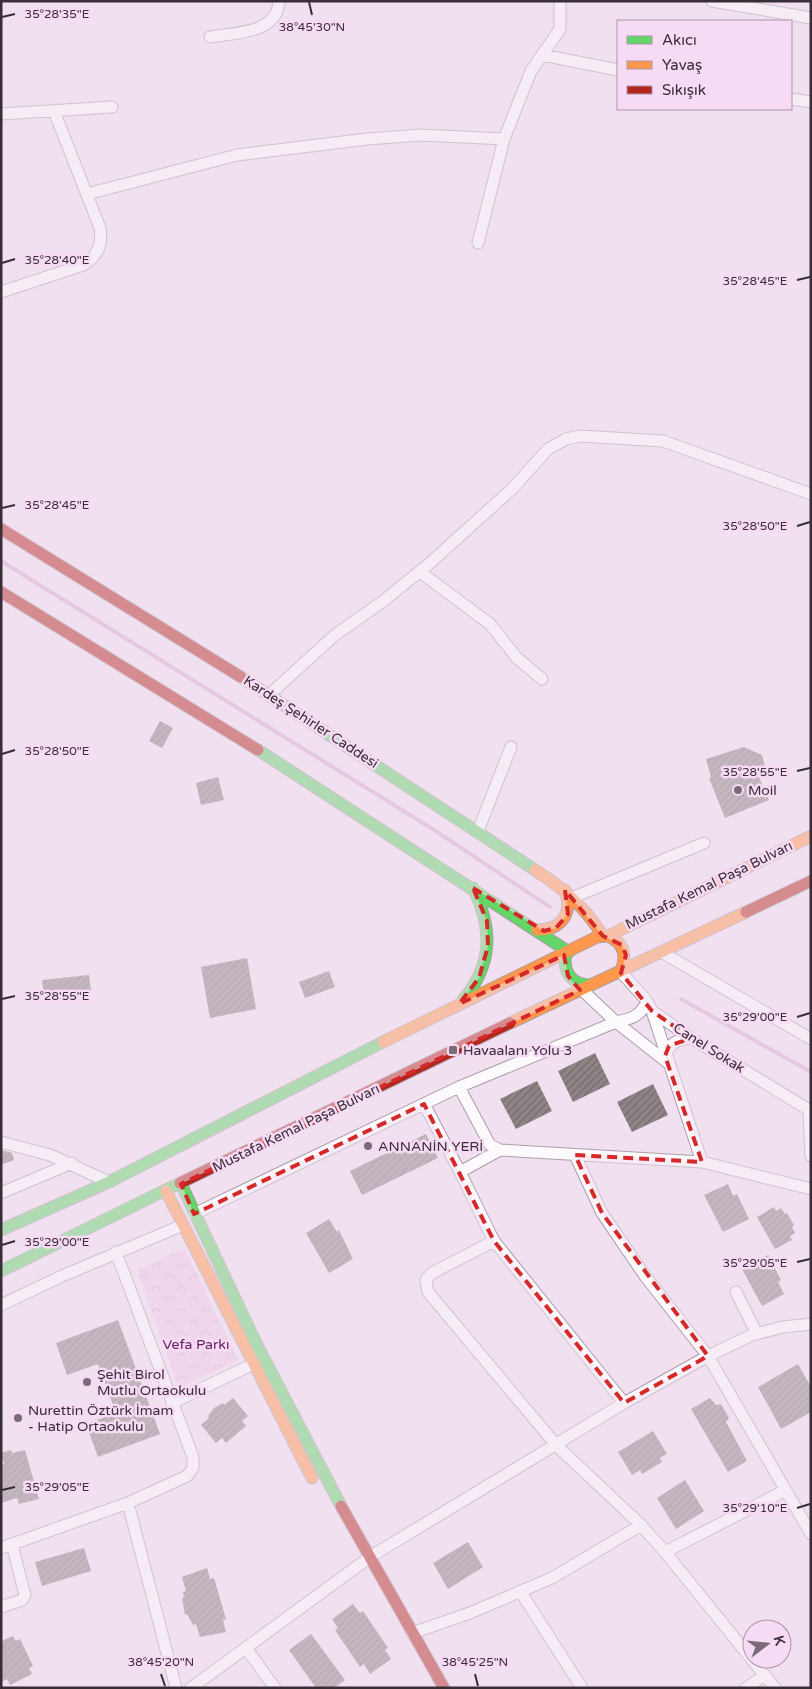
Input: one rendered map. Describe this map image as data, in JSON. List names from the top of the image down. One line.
{"streets":{"main road":["Kardeş Şehirler Caddesi","Mustafa Kemal Paşa Bulvarı"],"street":["Canel Sokak"]},"crossings":[["Kardeş Şehirler Caddesi","Mustafa Kemal Paşa Bulvarı"],["Kardeş Şehirler Caddesi","Canel Sokak"],["Mustafa Kemal Paşa Bulvarı","Canel Sokak"]],"parks":["Vefa Parkı"],"places":{"other":["Moil","ANNANİN YERİ","Şehit Birol Mutlu Ortaokulu","Nurettin Öztürk İmam - Hatip Ortaokulu"],"transit":["Havaalanı Yolu 3"]},"legend":["Akıcı","Yavaş","Sıkışık"],"north":"right","coordinates":["35°28'35\"E","38°45'30\"N","35°28'40\"E","35°28'45\"E","35°28'50\"E","35°28'55\"E","35°29'00\"E","35°29'05\"E","35°29'10\"E","38°45'20\"N","38°45'25\"N"]}
